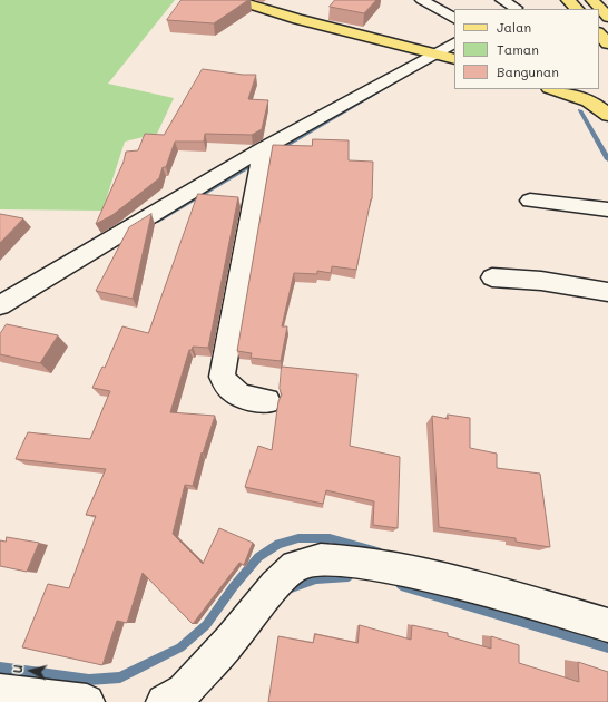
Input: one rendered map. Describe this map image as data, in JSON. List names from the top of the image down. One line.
{"legend":["Jalan","Taman","Bangunan"],"north":"left"}
